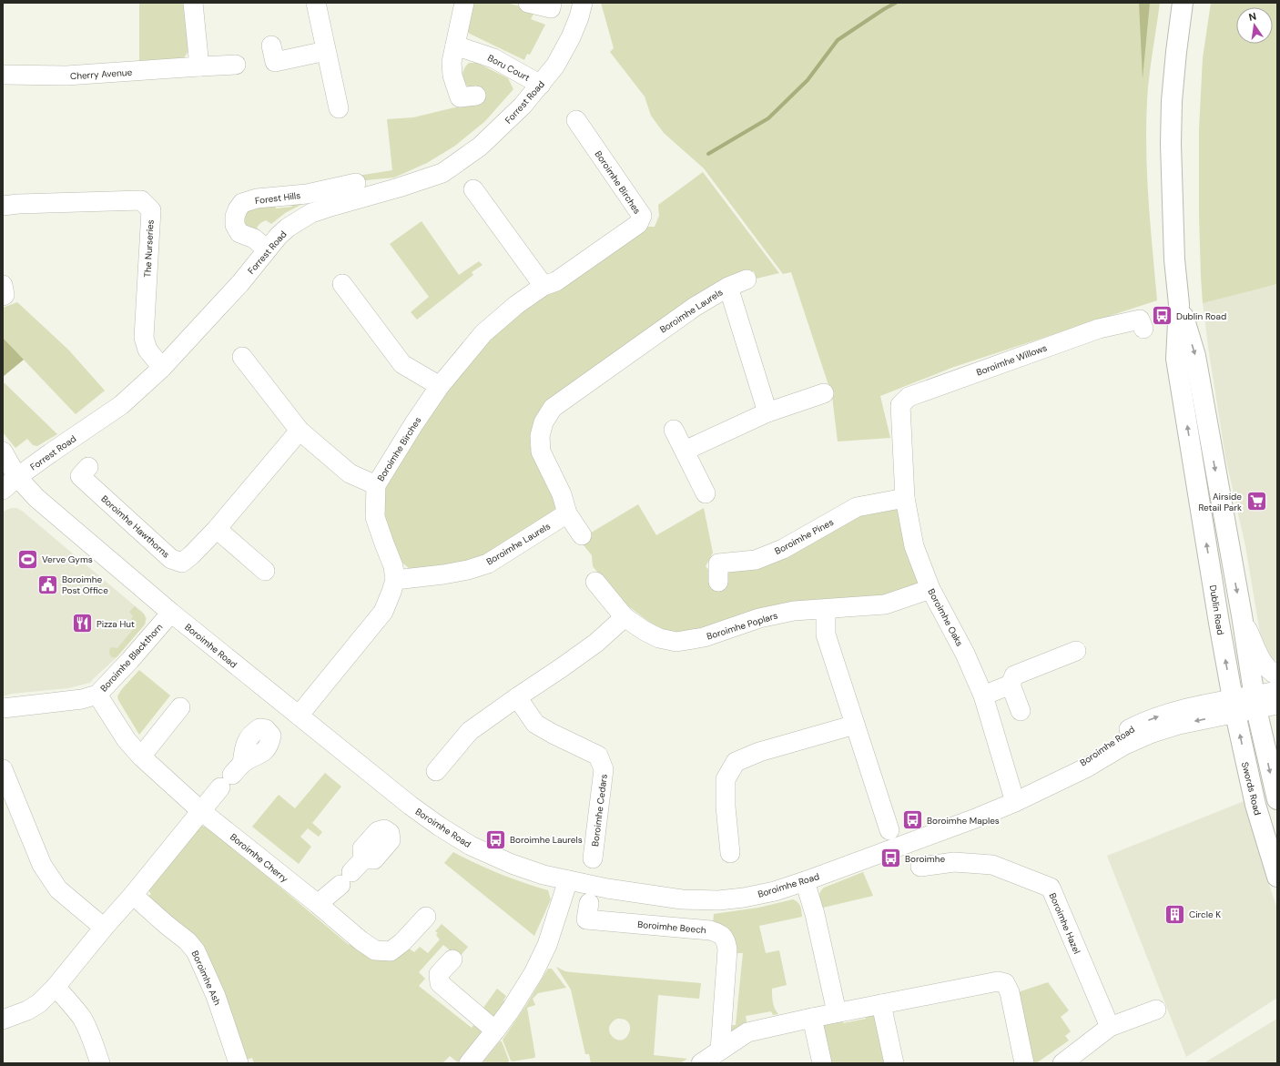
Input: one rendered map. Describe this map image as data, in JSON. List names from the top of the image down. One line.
{"streets":{"main road":["Dublin Road","Swords Road"],"street":["Boru Court","Cherry Avenue","Forrest Road","Boroimhe Birches","Forest Hills","The Nurseries","Boroimhe Laurels","Boroimhe Willows","Boroimhe Hawthorns","Boroimhe Pines","Boroimhe Oaks","Boroimhe Poplars","Boroimhe Road","Boroimhe Blackthorn","Boroimhe Cedars","Boroimhe Cherry","Boroimhe Hazel","Boroimhe Beech","Boroimhe Ash"]},"crossings":[["Boru Court","Forrest Road"],["Forrest Road","Forest Hills"],["Forrest Road","The Nurseries"],["Forrest Road","Boroimhe Road"],["Boroimhe Birches","Boroimhe Laurels"],["Boroimhe Willows","Boroimhe Oaks"],["Boroimhe Pines","Boroimhe Oaks"],["Dublin Road","Boroimhe Road"],["Dublin Road","Swords Road"],["Boroimhe Oaks","Boroimhe Poplars"],["Boroimhe Oaks","Boroimhe Road"],["Boroimhe Road","Boroimhe Blackthorn"],["Boroimhe Road","Swords Road"],["Boroimhe Blackthorn","Boroimhe Cherry"]],"places":{"bus stop":["Dublin Road","Boroimhe Maples","Boroimhe Laurels","Boroimhe"],"supermarket":["Airside Retail Park"],"sports":["Verve Gyms"],"public building":["Boroimhe Post Office"],"restaurant":["Pizza Hut"],"building":["Circle K"]},"north":"top"}
